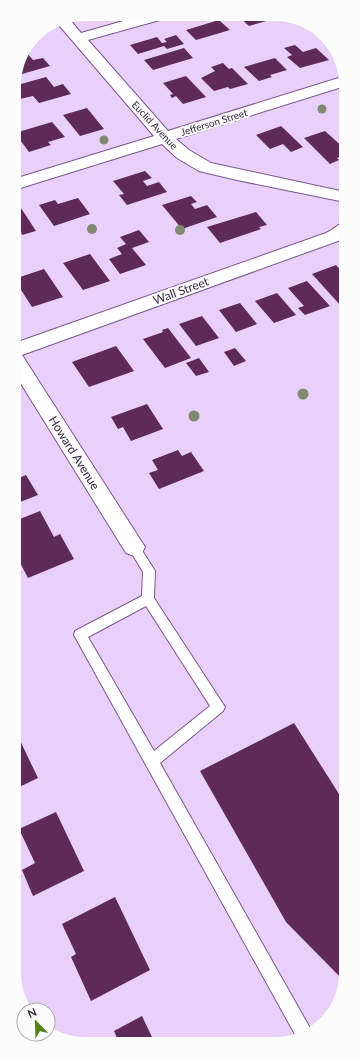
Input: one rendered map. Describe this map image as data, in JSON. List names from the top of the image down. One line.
{"streets":{"street":["Jefferson Street","Euclid Avenue","Wall Street","Howard Avenue"]},"crossings":[["Jefferson Street","Euclid Avenue"]],"north":"top left"}
